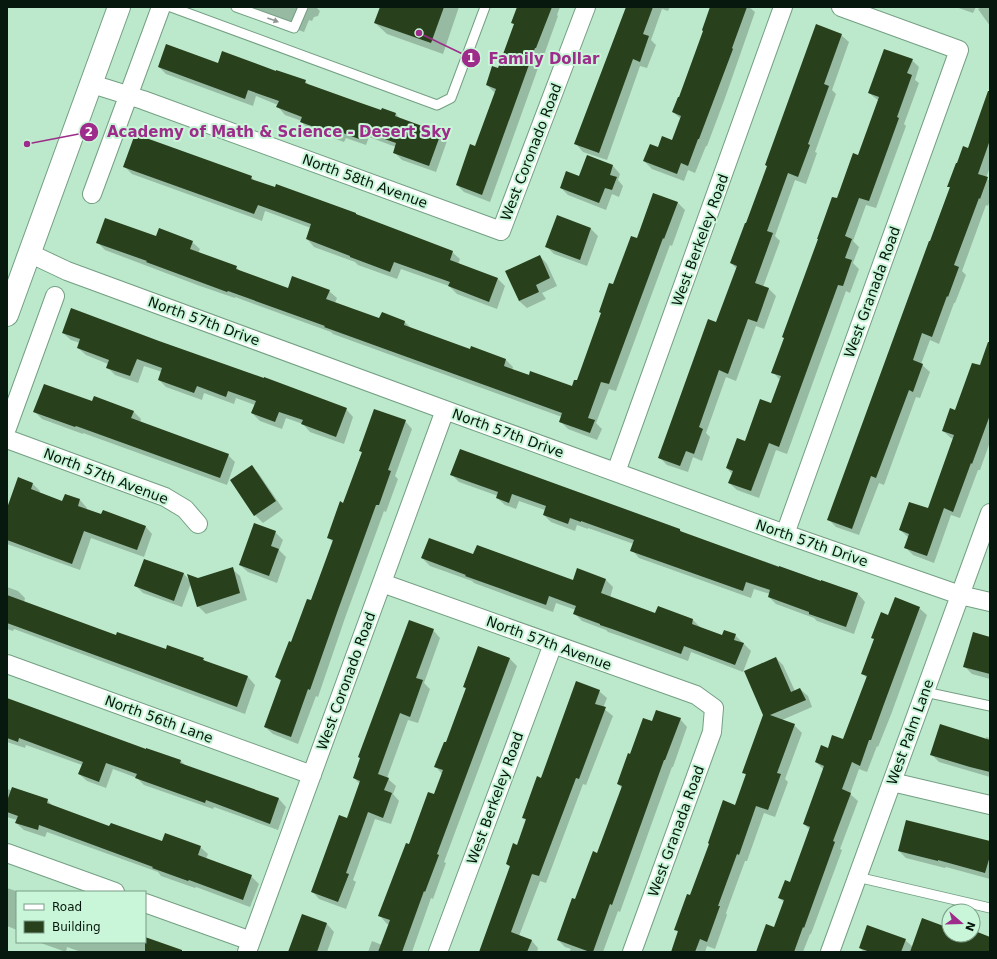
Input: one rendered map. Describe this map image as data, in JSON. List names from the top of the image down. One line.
{"streets":{"street":["West Coronado Road","North 58th Avenue","West Berkeley Road","West Granada Road","North 57th Drive","North 57th Avenue","North 56th Lane","West Palm Lane"]},"crossings":[["West Coronado Road","North 58th Avenue"],["West Coronado Road","North 57th Drive"],["West Coronado Road","North 57th Avenue"],["West Coronado Road","North 56th Lane"],["West Berkeley Road","North 57th Drive"],["West Berkeley Road","North 57th Avenue"],["West Granada Road","North 57th Drive"],["West Granada Road","North 57th Avenue"],["North 57th Drive","West Palm Lane"]],"places":["Family Dollar","Academy of Math & Science - Desert Sky"],"legend":["Road","Building"],"north":"right"}
